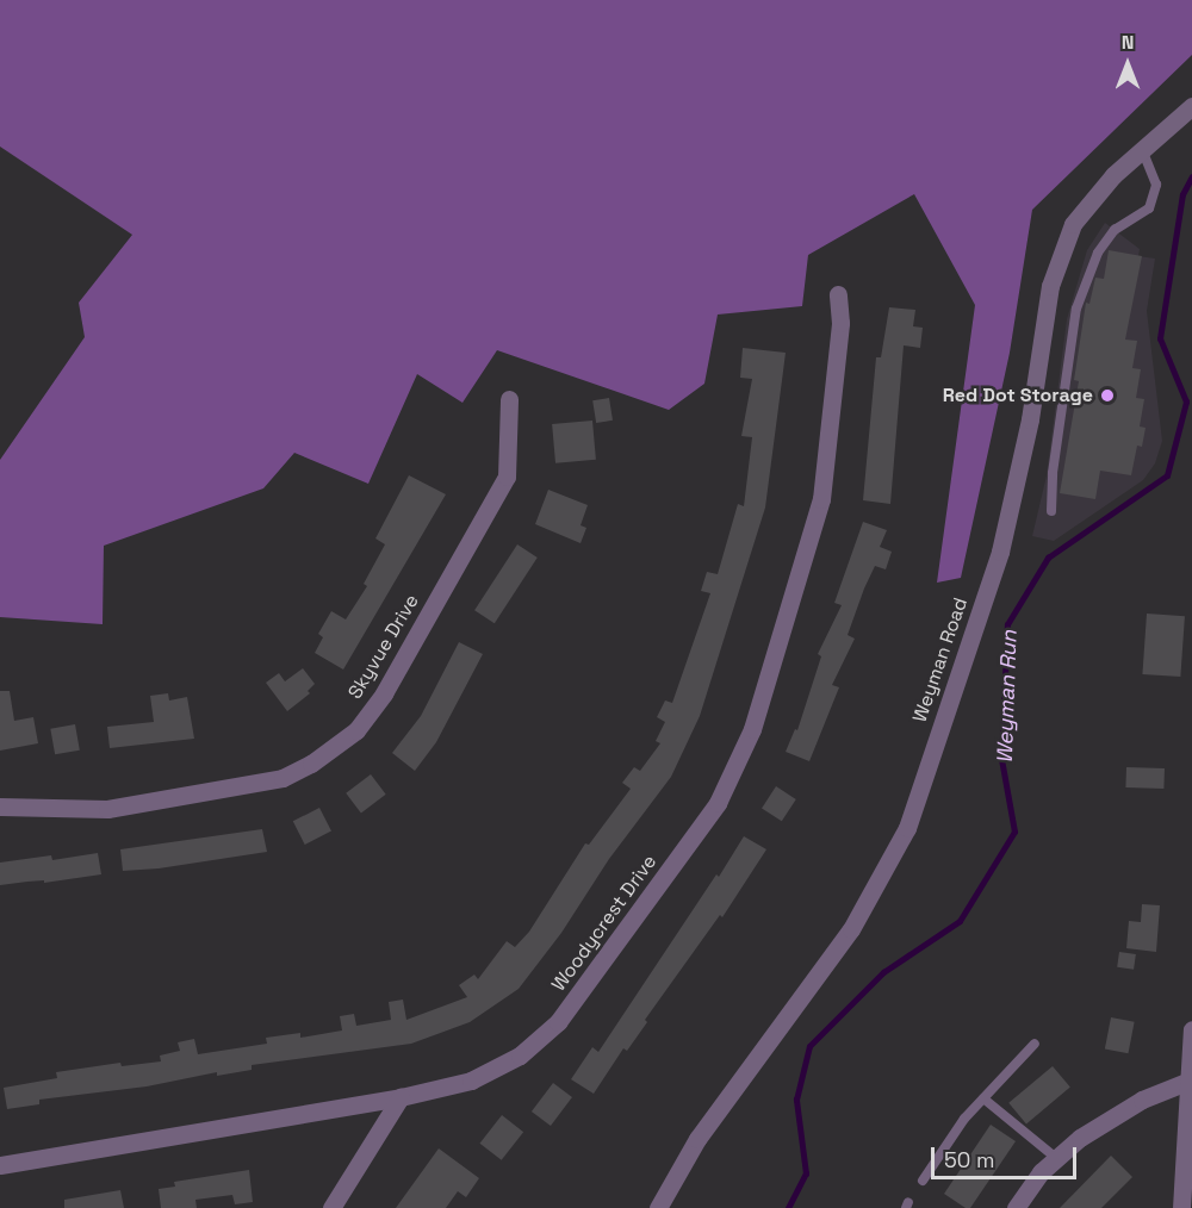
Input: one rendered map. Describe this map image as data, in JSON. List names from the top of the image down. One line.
{"streets":{"street":["Skyvue Drive","Weyman Road","Woodycrest Drive"]},"water":["Weyman Run"],"places":["Red Dot Storage"],"scale_bar":"50 m","north":"top"}
